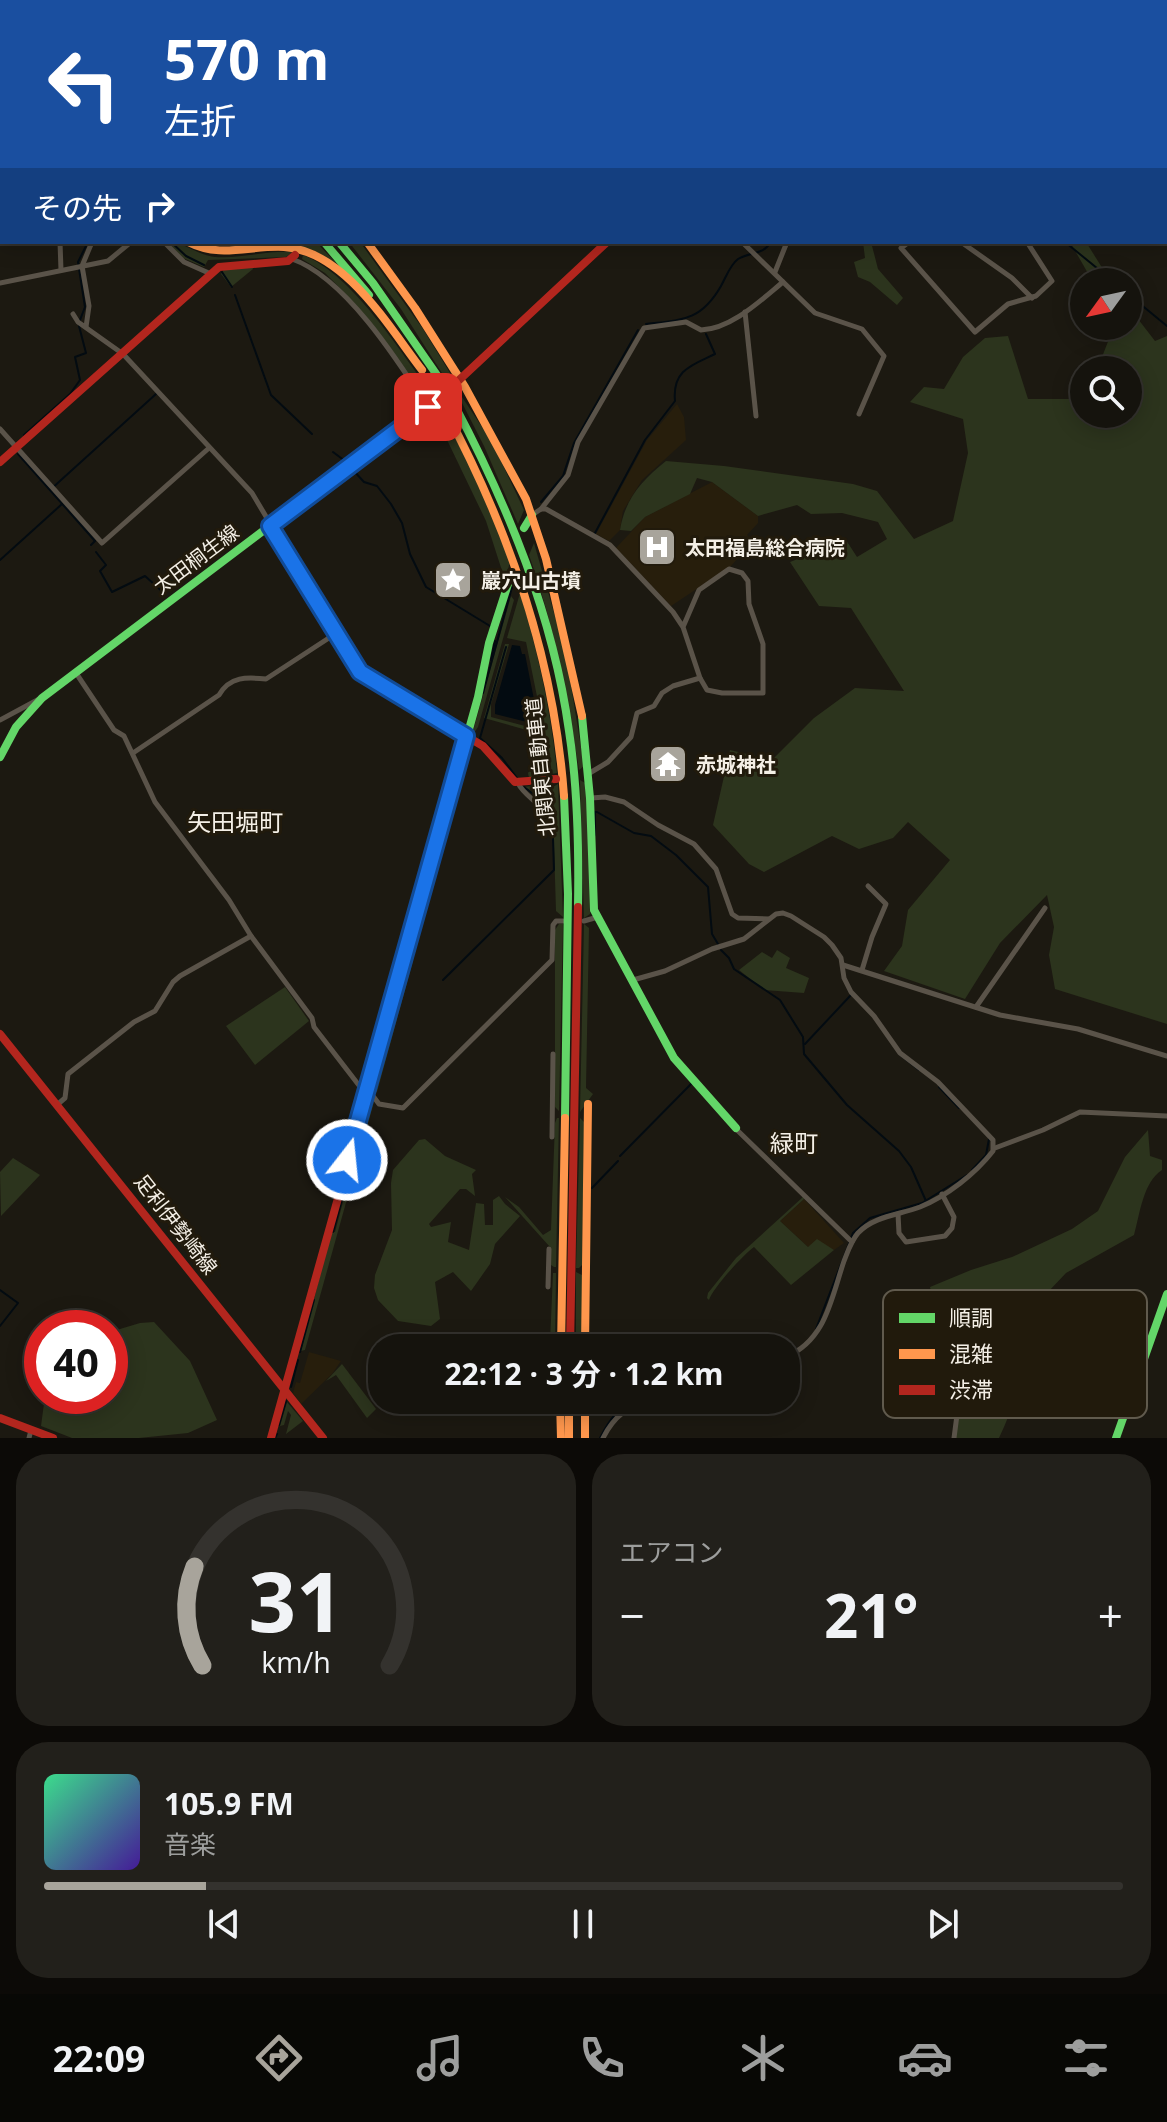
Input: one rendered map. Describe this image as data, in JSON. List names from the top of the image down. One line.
{"streets":{"main road":["太田桐生線","北関東自動車道","足利伊勢崎線"]},"districts":["矢田堀町","緑町"],"places":{"hospital":["太田福島総合病院"],"place":["巖穴山古墳"],"temple":["赤城神社"]},"legend":["順調","混雑","渋滞"],"north":"bottom left","page":{"turn":["570 m","左折"],"then":"その先","limit":"40","trip":"22:12 · 3 分 · 1.2 km","tile":"エアコン","heat":["−","21°","+"],"song":["105.9 FM","音楽"],"tabs":"22:09","gauge":["31","km/h"]}}
